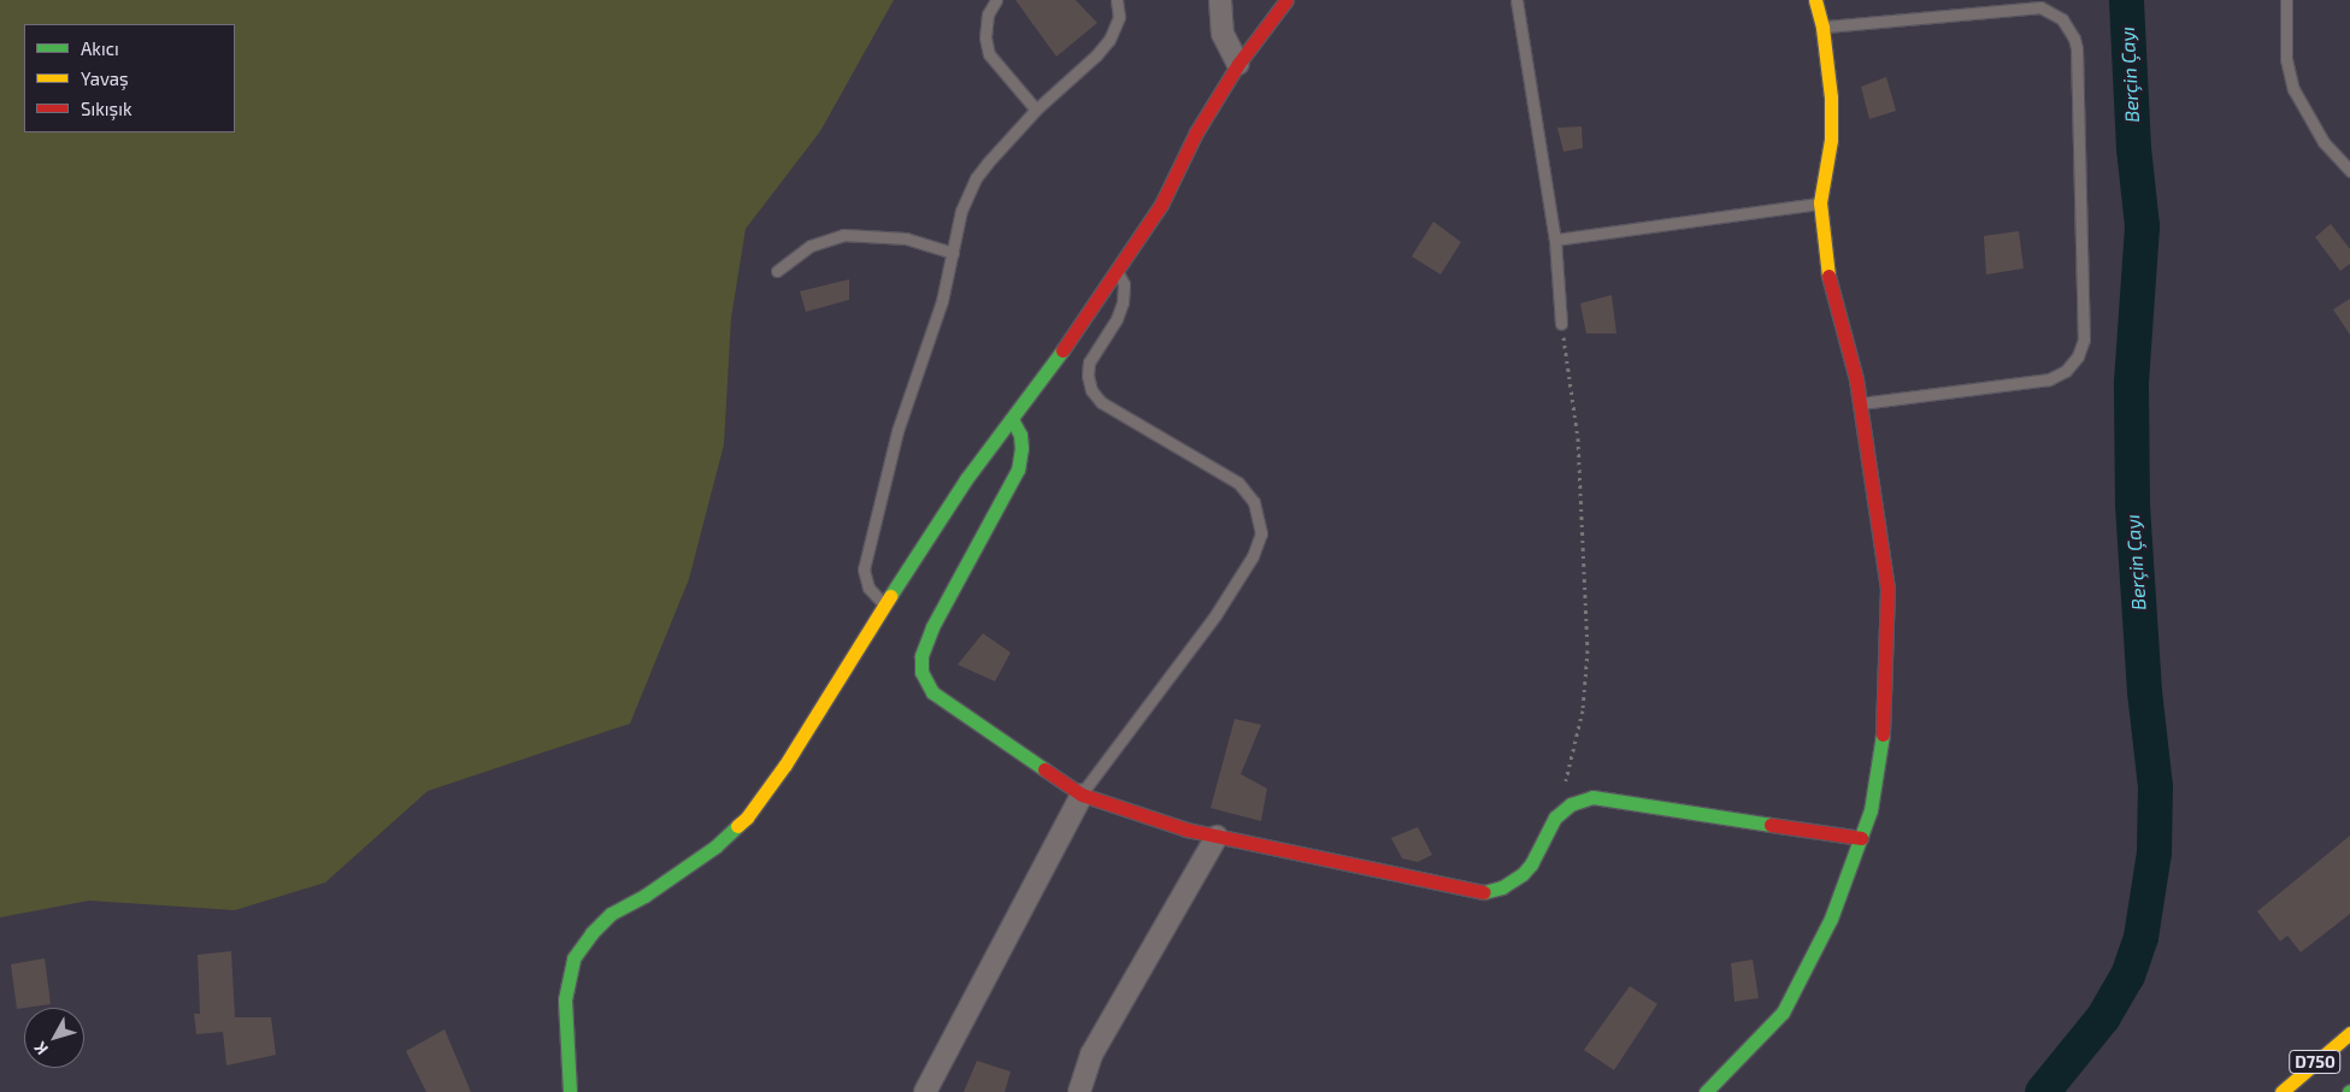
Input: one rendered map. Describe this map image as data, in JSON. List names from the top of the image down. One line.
{"streets":{"main road":["D750"]},"water":["Berçin Çayı"],"legend":["Akıcı","Yavaş","Sıkışık"],"north":"bottom left"}
